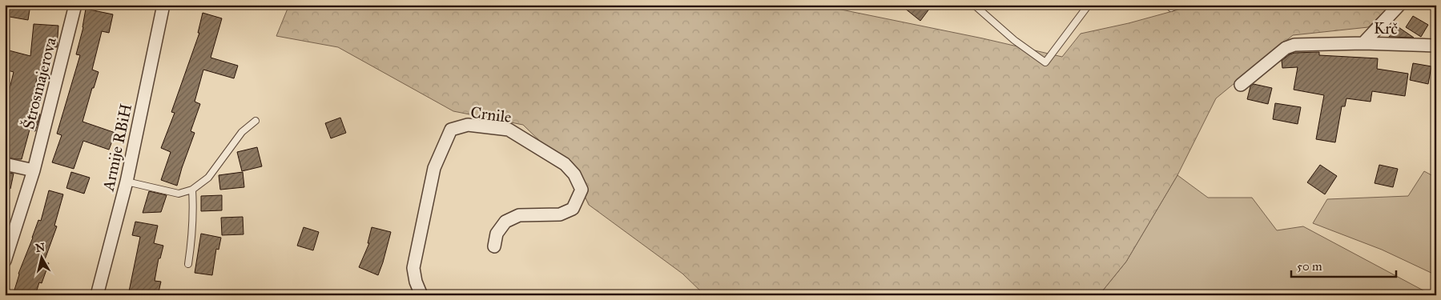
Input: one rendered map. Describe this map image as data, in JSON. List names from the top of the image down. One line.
{"streets":{"street":["Krč","Štrosmajerova","Crnile","Armije RBiH"]},"scale_bar":"50 m","north":"top"}
